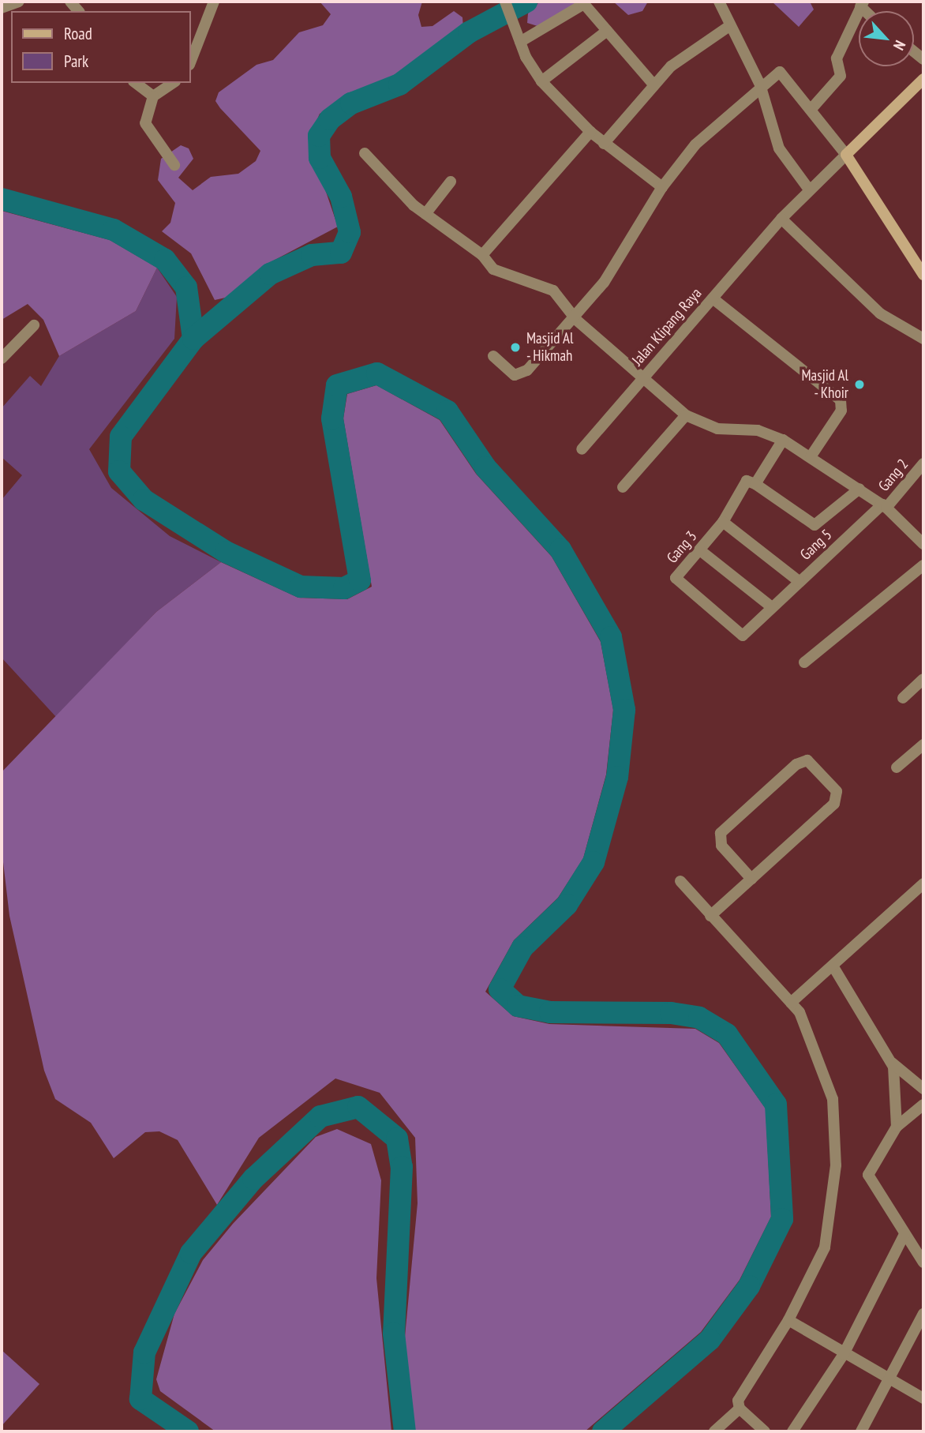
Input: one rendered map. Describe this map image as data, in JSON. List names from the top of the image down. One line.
{"streets":{"main road":["Jalan Klipang Raya"],"street":["Gang 2","Gang 5","Gang 3"]},"crossings":[["Jalan Klipang Raya","Gang 2"],["Jalan Klipang Raya","Gang 5"],["Jalan Klipang Raya","Gang 3"],["Gang 2","Gang 5"],["Gang 5","Gang 3"]],"places":["Masjid Al - Hikmah","Masjid Al - Khoir"],"legend":["Road","Park"],"north":"bottom right"}
